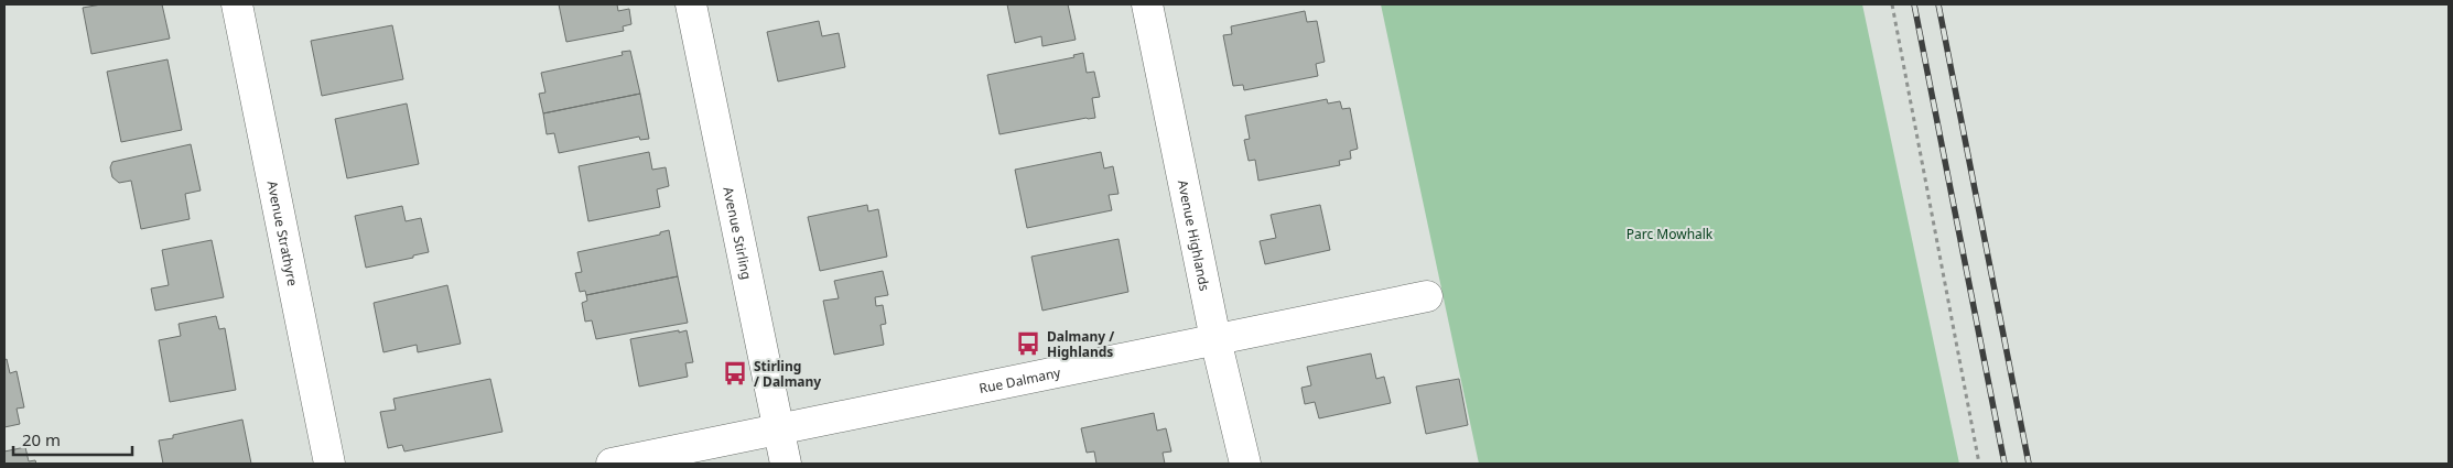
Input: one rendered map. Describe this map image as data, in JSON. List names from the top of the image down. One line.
{"streets":{"street":["Avenue Strathyre","Avenue Stirling","Avenue Highlands","Rue Dalmany"]},"crossings":[["Avenue Stirling","Rue Dalmany"],["Avenue Highlands","Rue Dalmany"]],"parks":["Parc Mowhalk"],"places":{"bus stop":["Dalmany / Highlands","Stirling / Dalmany"]},"scale_bar":"20 m"}
